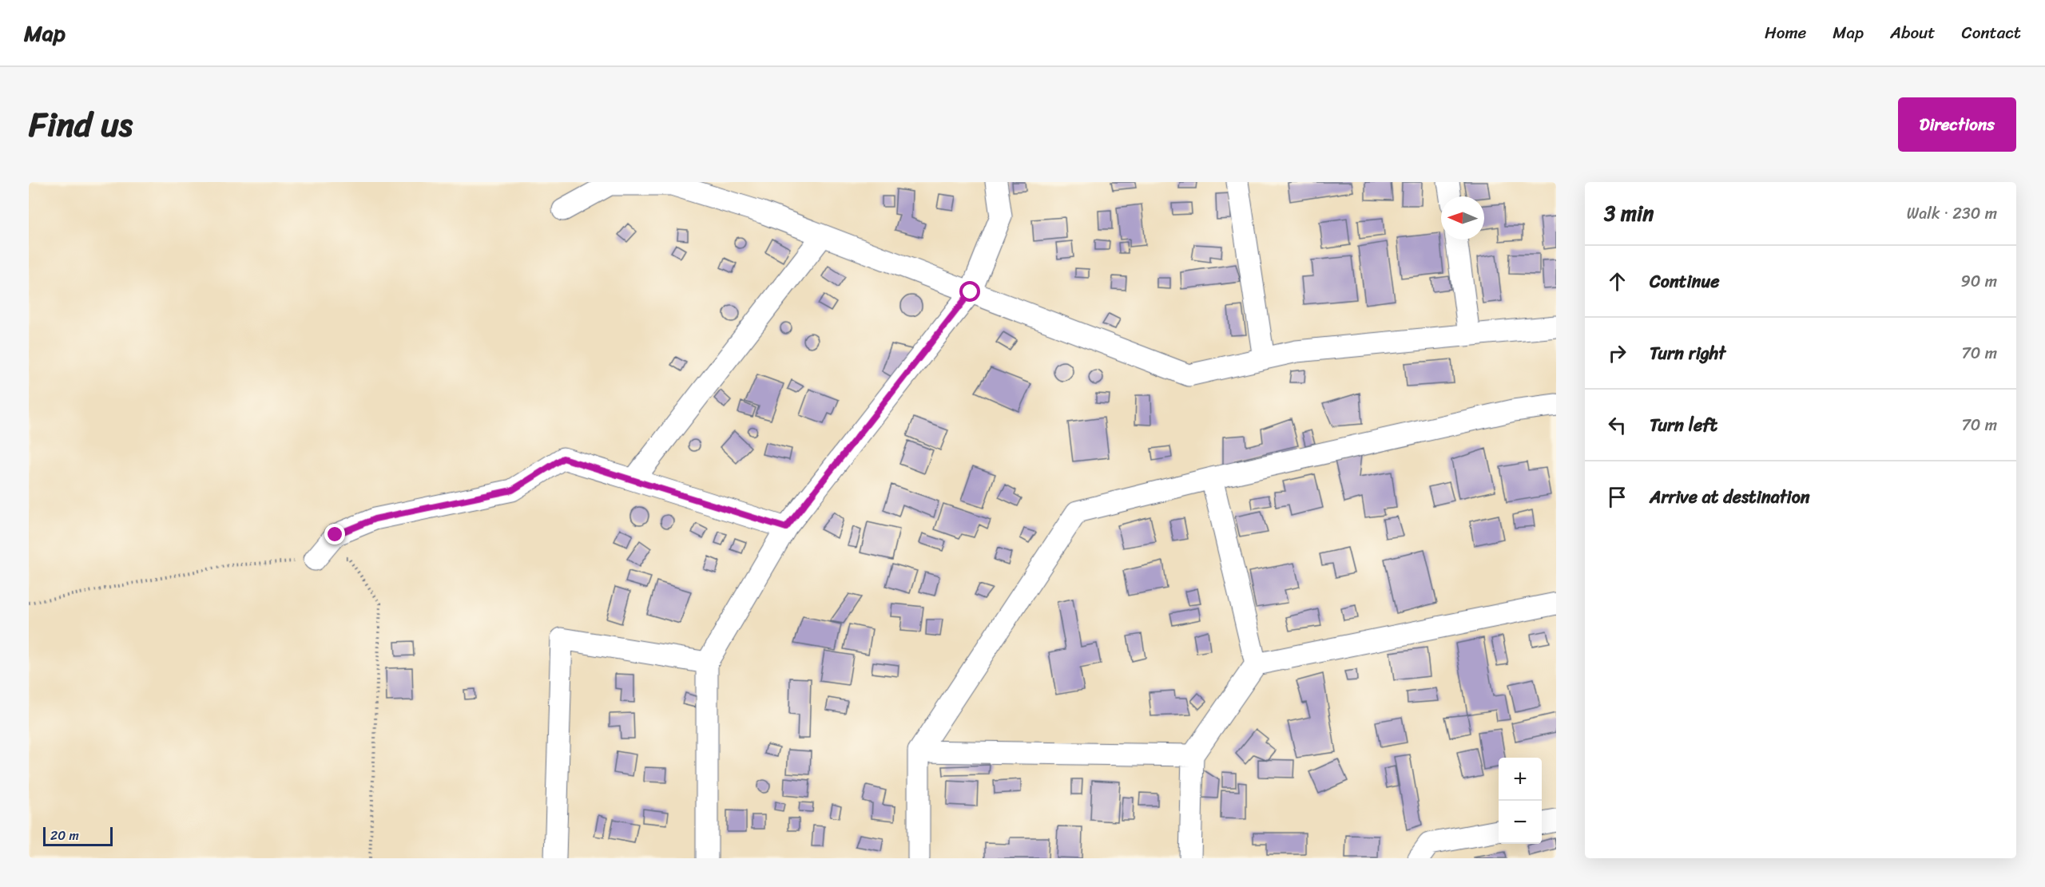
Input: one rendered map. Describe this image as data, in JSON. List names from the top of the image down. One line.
{"scale_bar":"20 m","north":"left","page":{"header":"Map","nav":["Home","Map","About","Contact"],"title":"Find us","buttons":"Directions","heading":["3 min","Walk · 230 m"],"list":[["Continue","90 m"],["Turn right","70 m"],["Turn left","70 m"],"Arrive at destination"],"map_buttons":["+","−"],"scale":"20 m"}}
